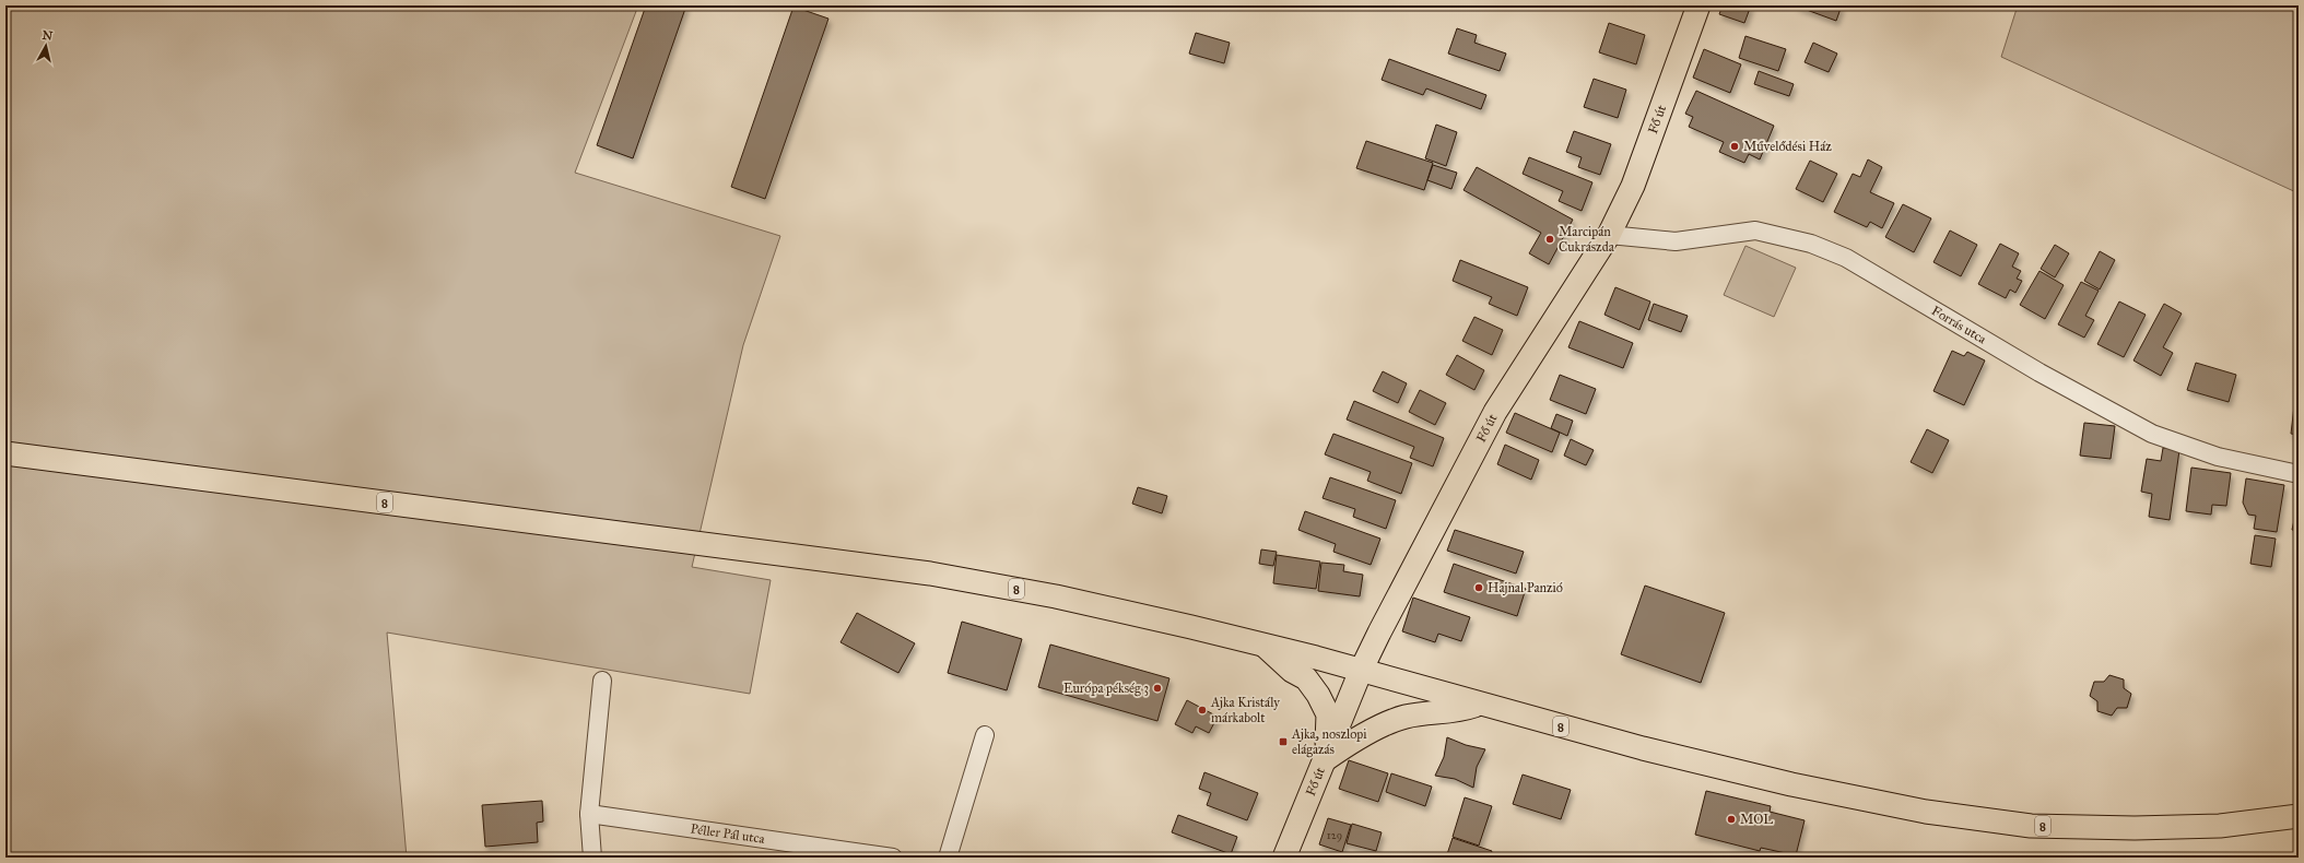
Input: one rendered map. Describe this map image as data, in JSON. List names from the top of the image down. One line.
{"streets":{"main road":["Fő út","8"],"street":["Forrás utca","Péller Pál utca"]},"crossings":[["Fő út","Forrás utca"],["Fő út","8"]],"places":{"other":["Művelődési Ház","Marcipán Cukrászda","Hajnal Panzió","Európa pékség 3","Ajka Kristály márkabolt","MOL"],"transit":["Ajka, noszlopi elágazás"]},"house_numbers":["129"],"north":"top"}
